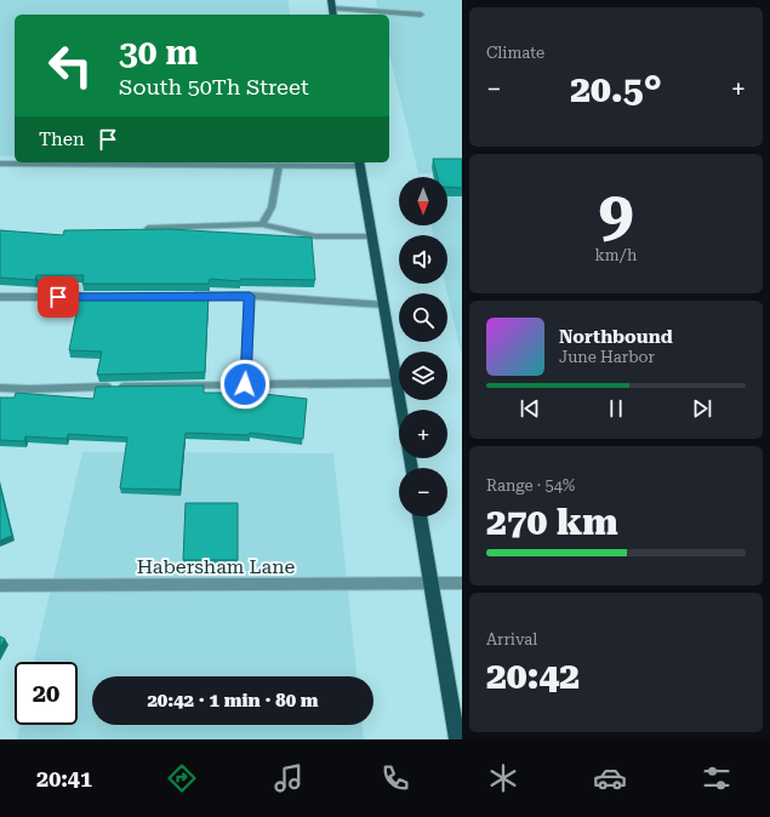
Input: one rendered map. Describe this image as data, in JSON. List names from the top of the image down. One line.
{"streets":{"street":["Habersham Lane"]},"north":"bottom","page":{"tile":["Climate",["9","km/h"],["Range · 54%","270 km"],["Arrival","20:42"]],"turn":["30 m","South 50Th Street"],"heat":["−","20.5°","+"],"then":"Then","map_buttons":["+","−"],"song":["Northbound","June Harbor"],"limit":"20","trip":"20:42 · 1 min · 80 m","tabs":"20:41"}}
